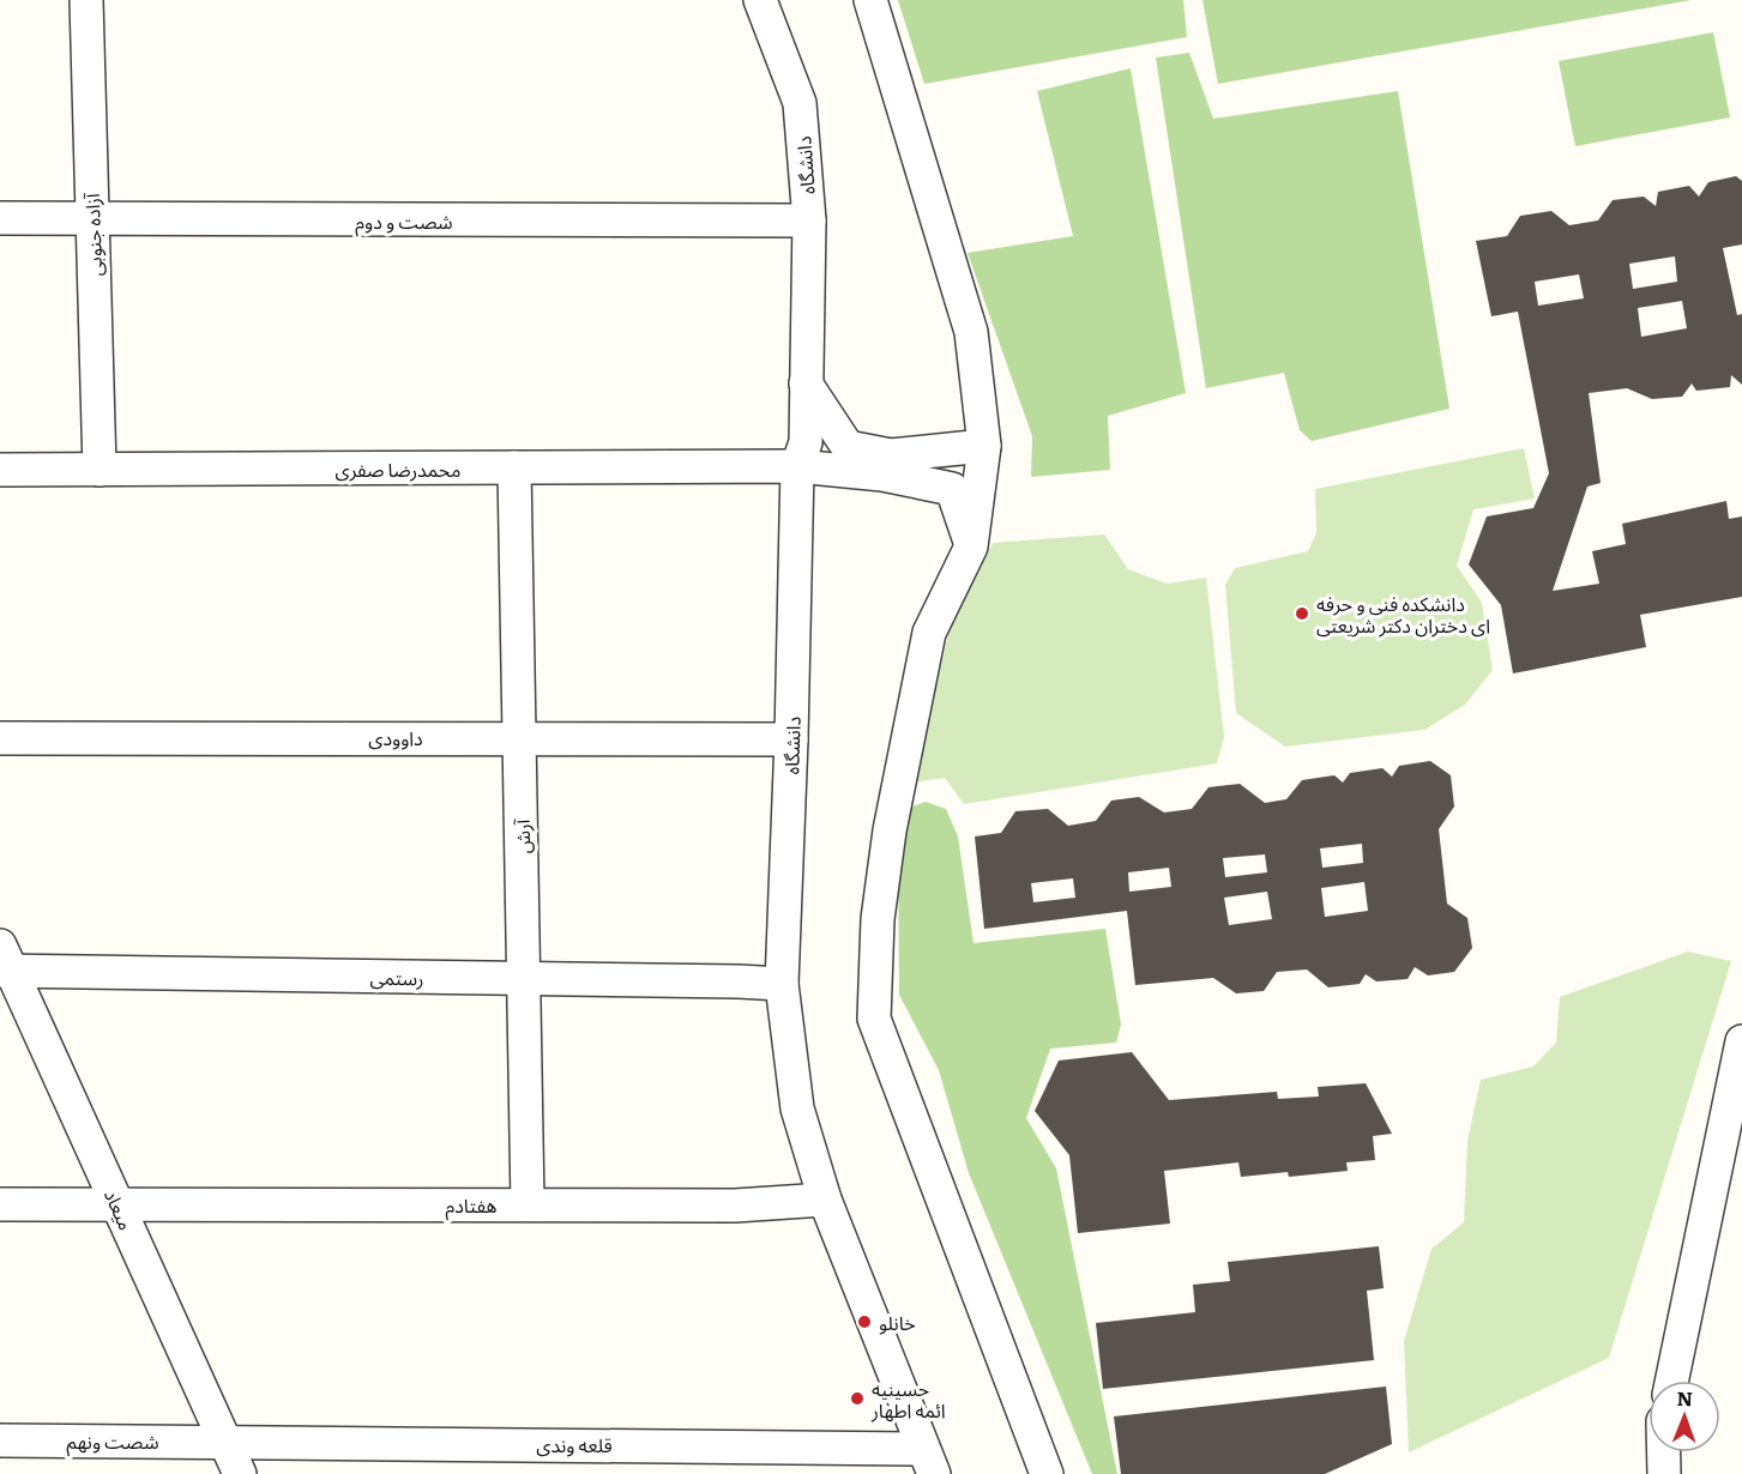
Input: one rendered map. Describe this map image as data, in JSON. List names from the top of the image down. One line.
{"streets":{"street":["دانشگاه","شصت و دوم","آزاده جنوبی","محمدرضا صفری","داوودی","آرش","رستمی","هفتادم","میعاد","شصت ونهم","قلعه وندی"]},"crossings":[["دانشگاه","شصت و دوم"],["دانشگاه","محمدرضا صفری"],["دانشگاه","داوودی"],["دانشگاه","رستمی"],["دانشگاه","هفتادم"],["دانشگاه","قلعه وندی"],["شصت و دوم","آزاده جنوبی"],["آزاده جنوبی","محمدرضا صفری"],["محمدرضا صفری","آرش"],["داوودی","آرش"],["آرش","رستمی"],["آرش","هفتادم"],["رستمی","میعاد"],["هفتادم","میعاد"],["میعاد","شصت ونهم"],["میعاد","قلعه وندی"],["شصت ونهم","قلعه وندی"]],"places":["دانشکده فنی و حرفه ای دختران دکتر شریعتی","خانلو","حسینیه ائمه اطهار"],"north":"top"}
